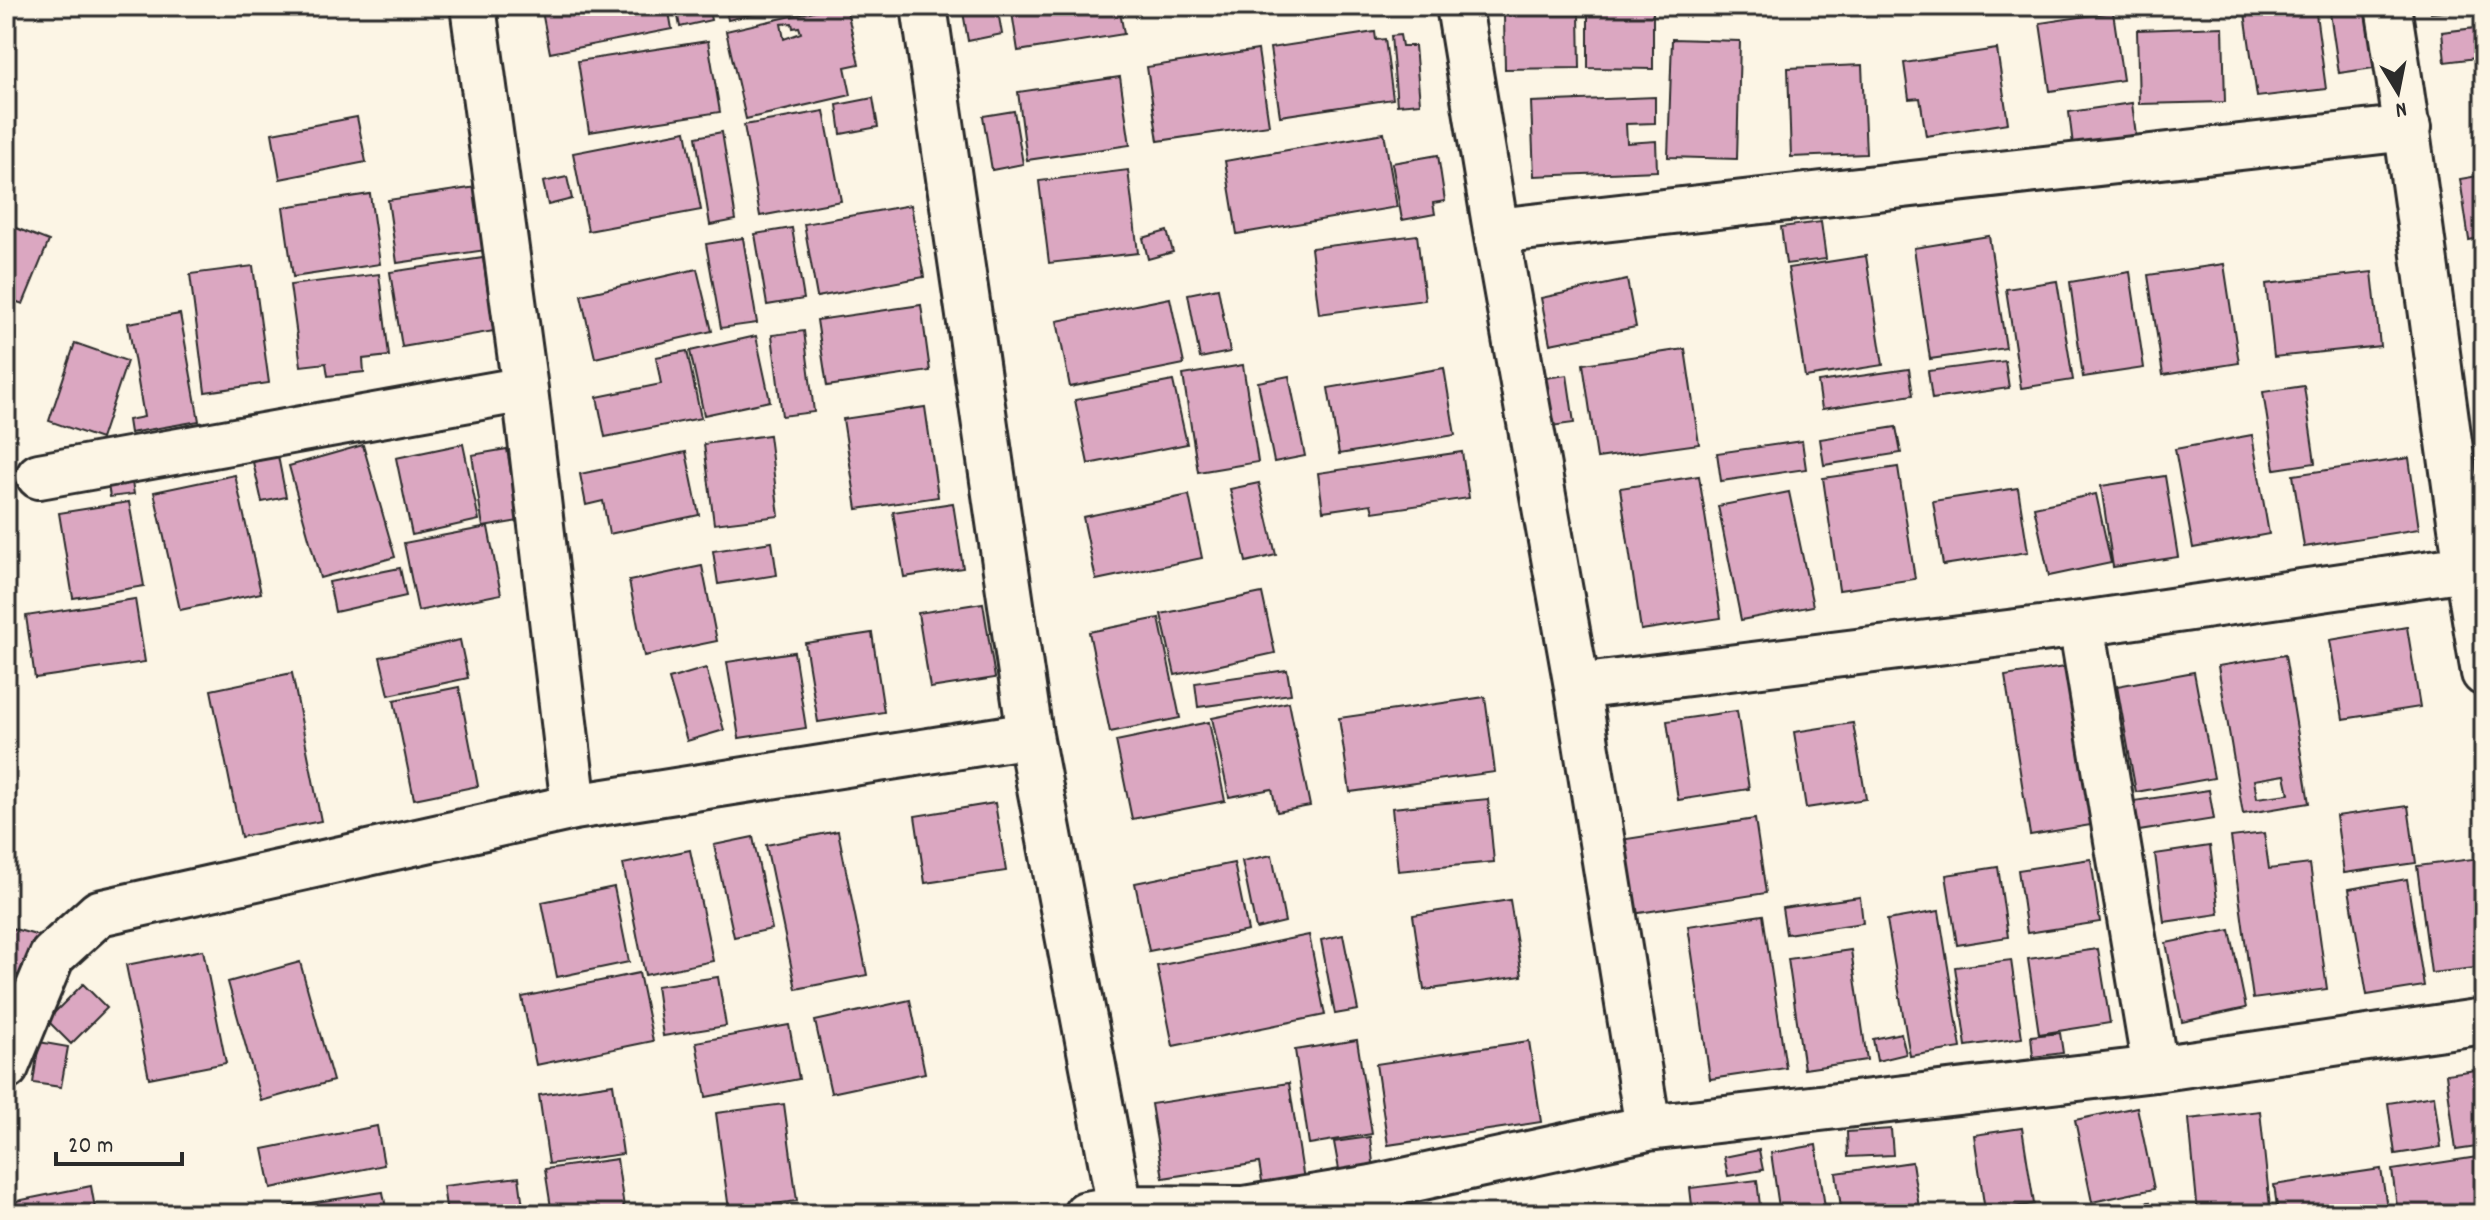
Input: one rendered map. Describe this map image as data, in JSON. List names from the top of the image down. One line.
{"scale_bar":"20 m","north":"bottom"}
